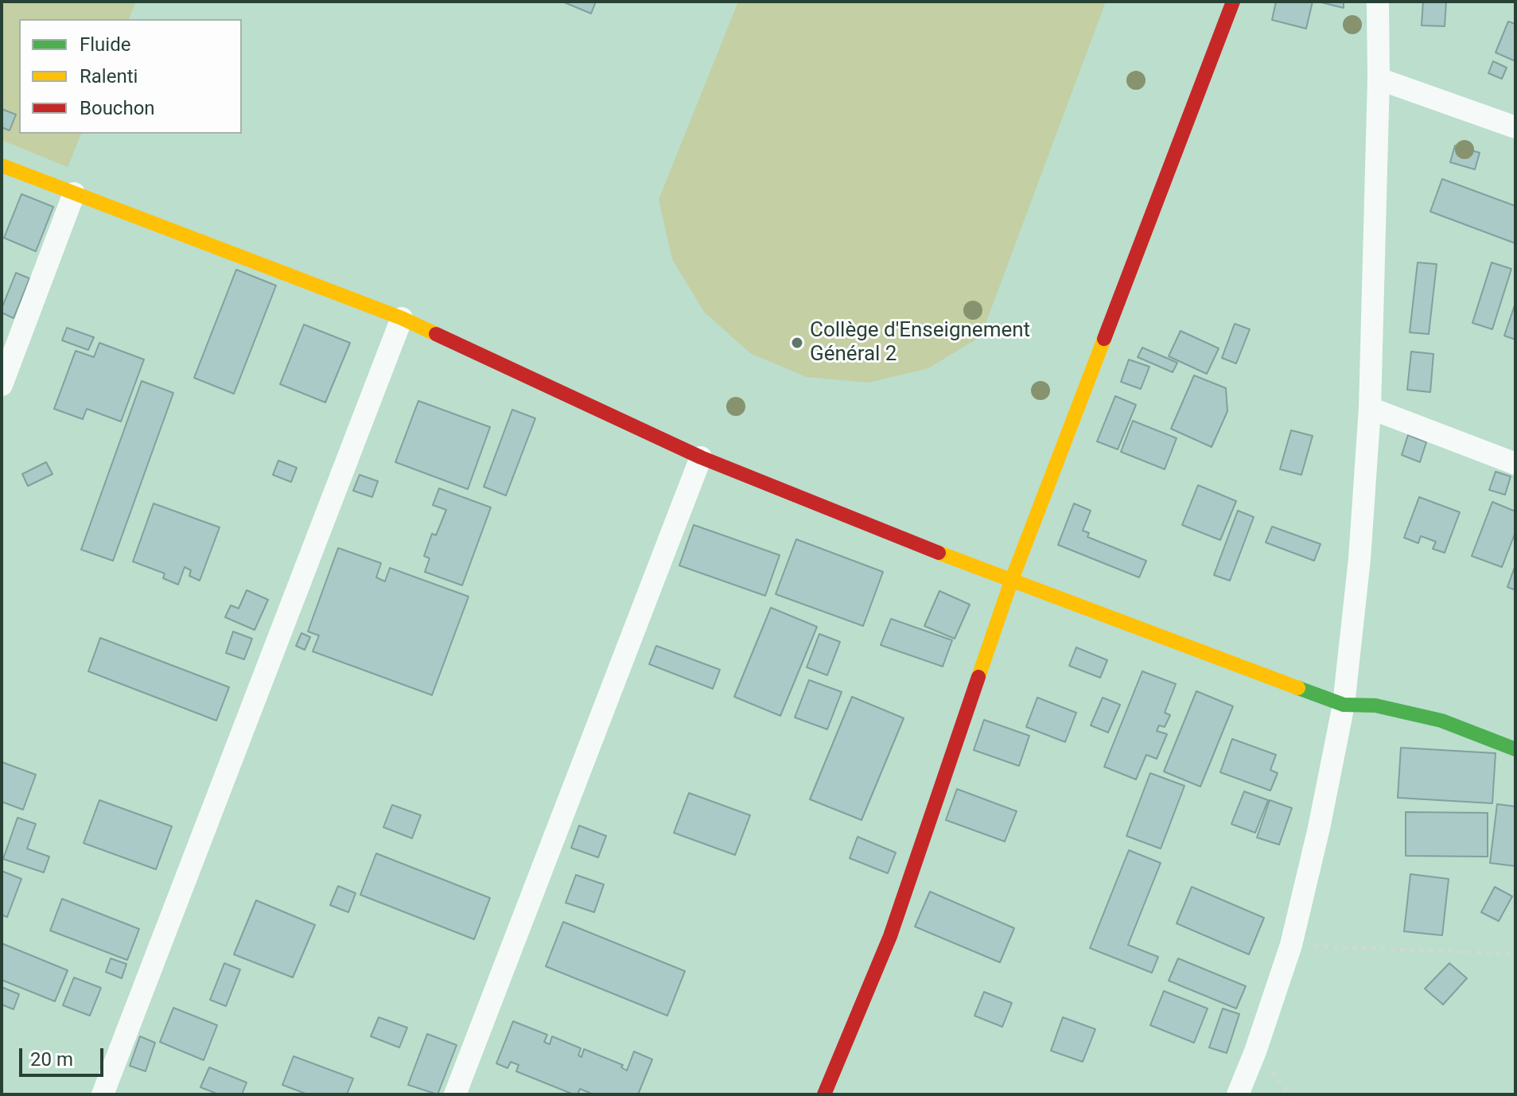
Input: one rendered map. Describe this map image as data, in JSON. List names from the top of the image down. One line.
{"places":["Collège d'Enseignement Général 2"],"legend":["Fluide","Ralenti","Bouchon"],"scale_bar":"20 m"}
